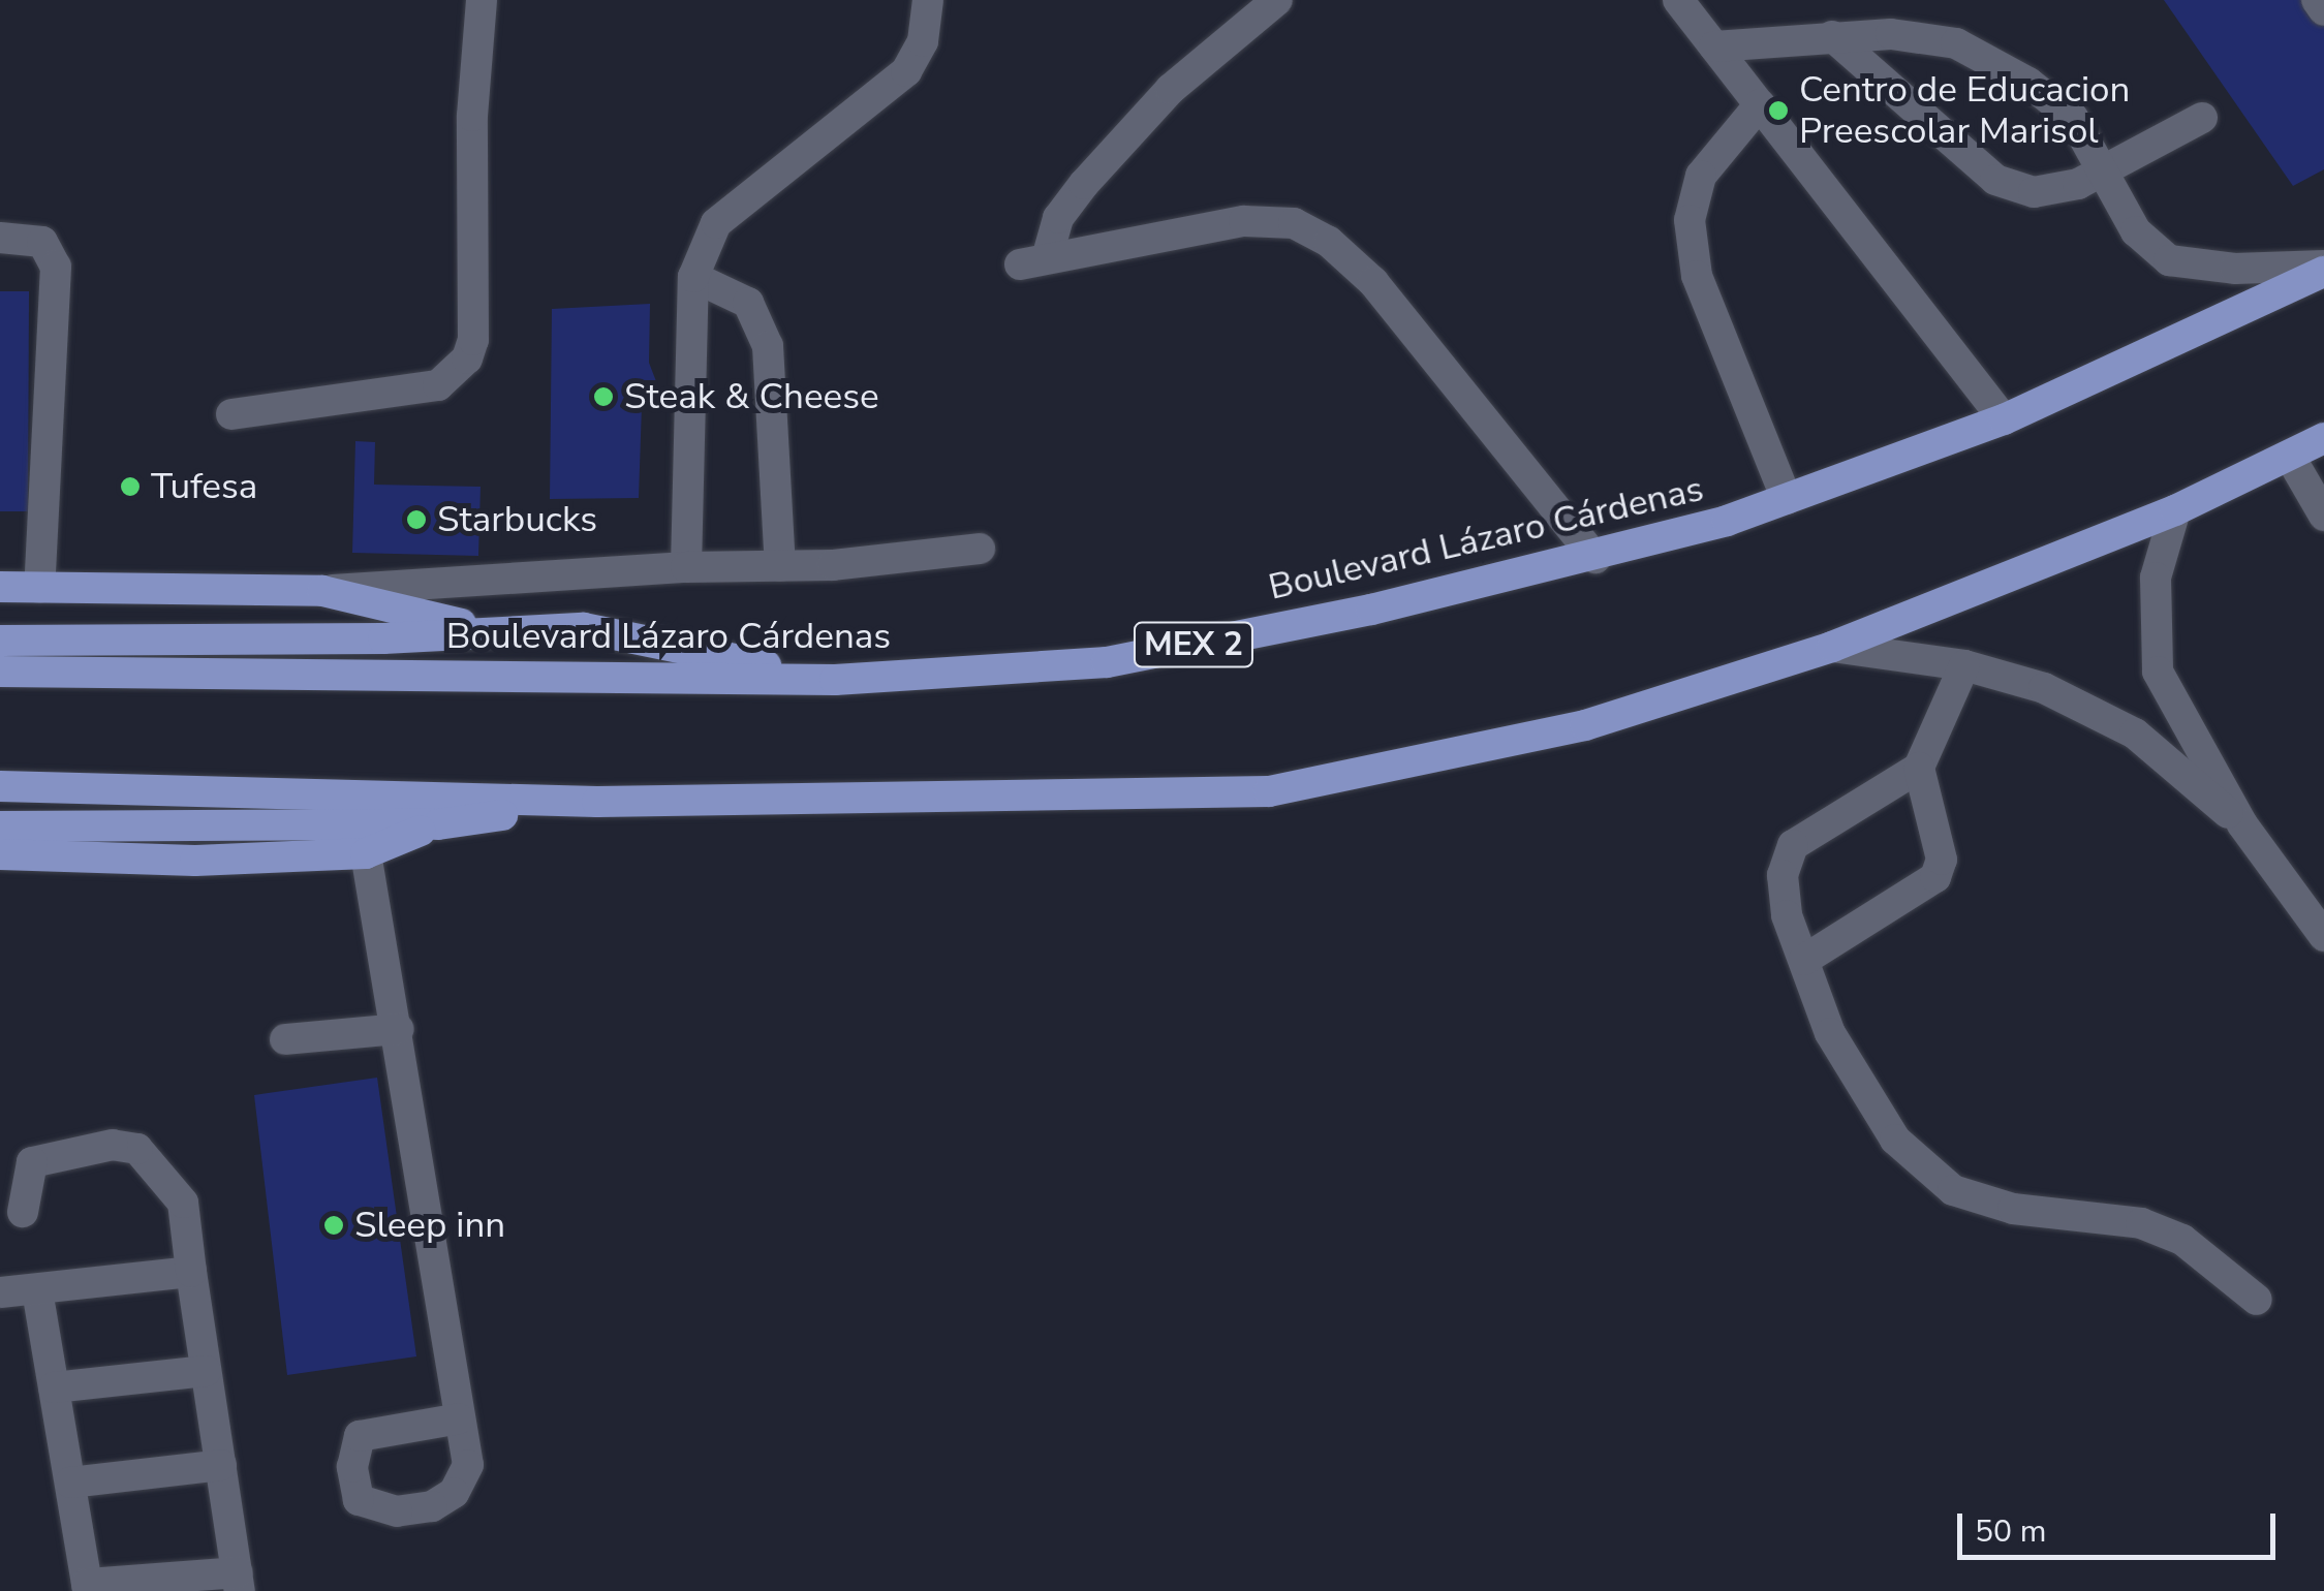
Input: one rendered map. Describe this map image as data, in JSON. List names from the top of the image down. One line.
{"streets":{"main road":["Boulevard Lázaro Cárdenas","MEX 2"]},"places":["Centro de Educacion Preescolar Marisol","Steak & Cheese","Tufesa","Starbucks","Sleep inn"],"scale_bar":"50 m"}
